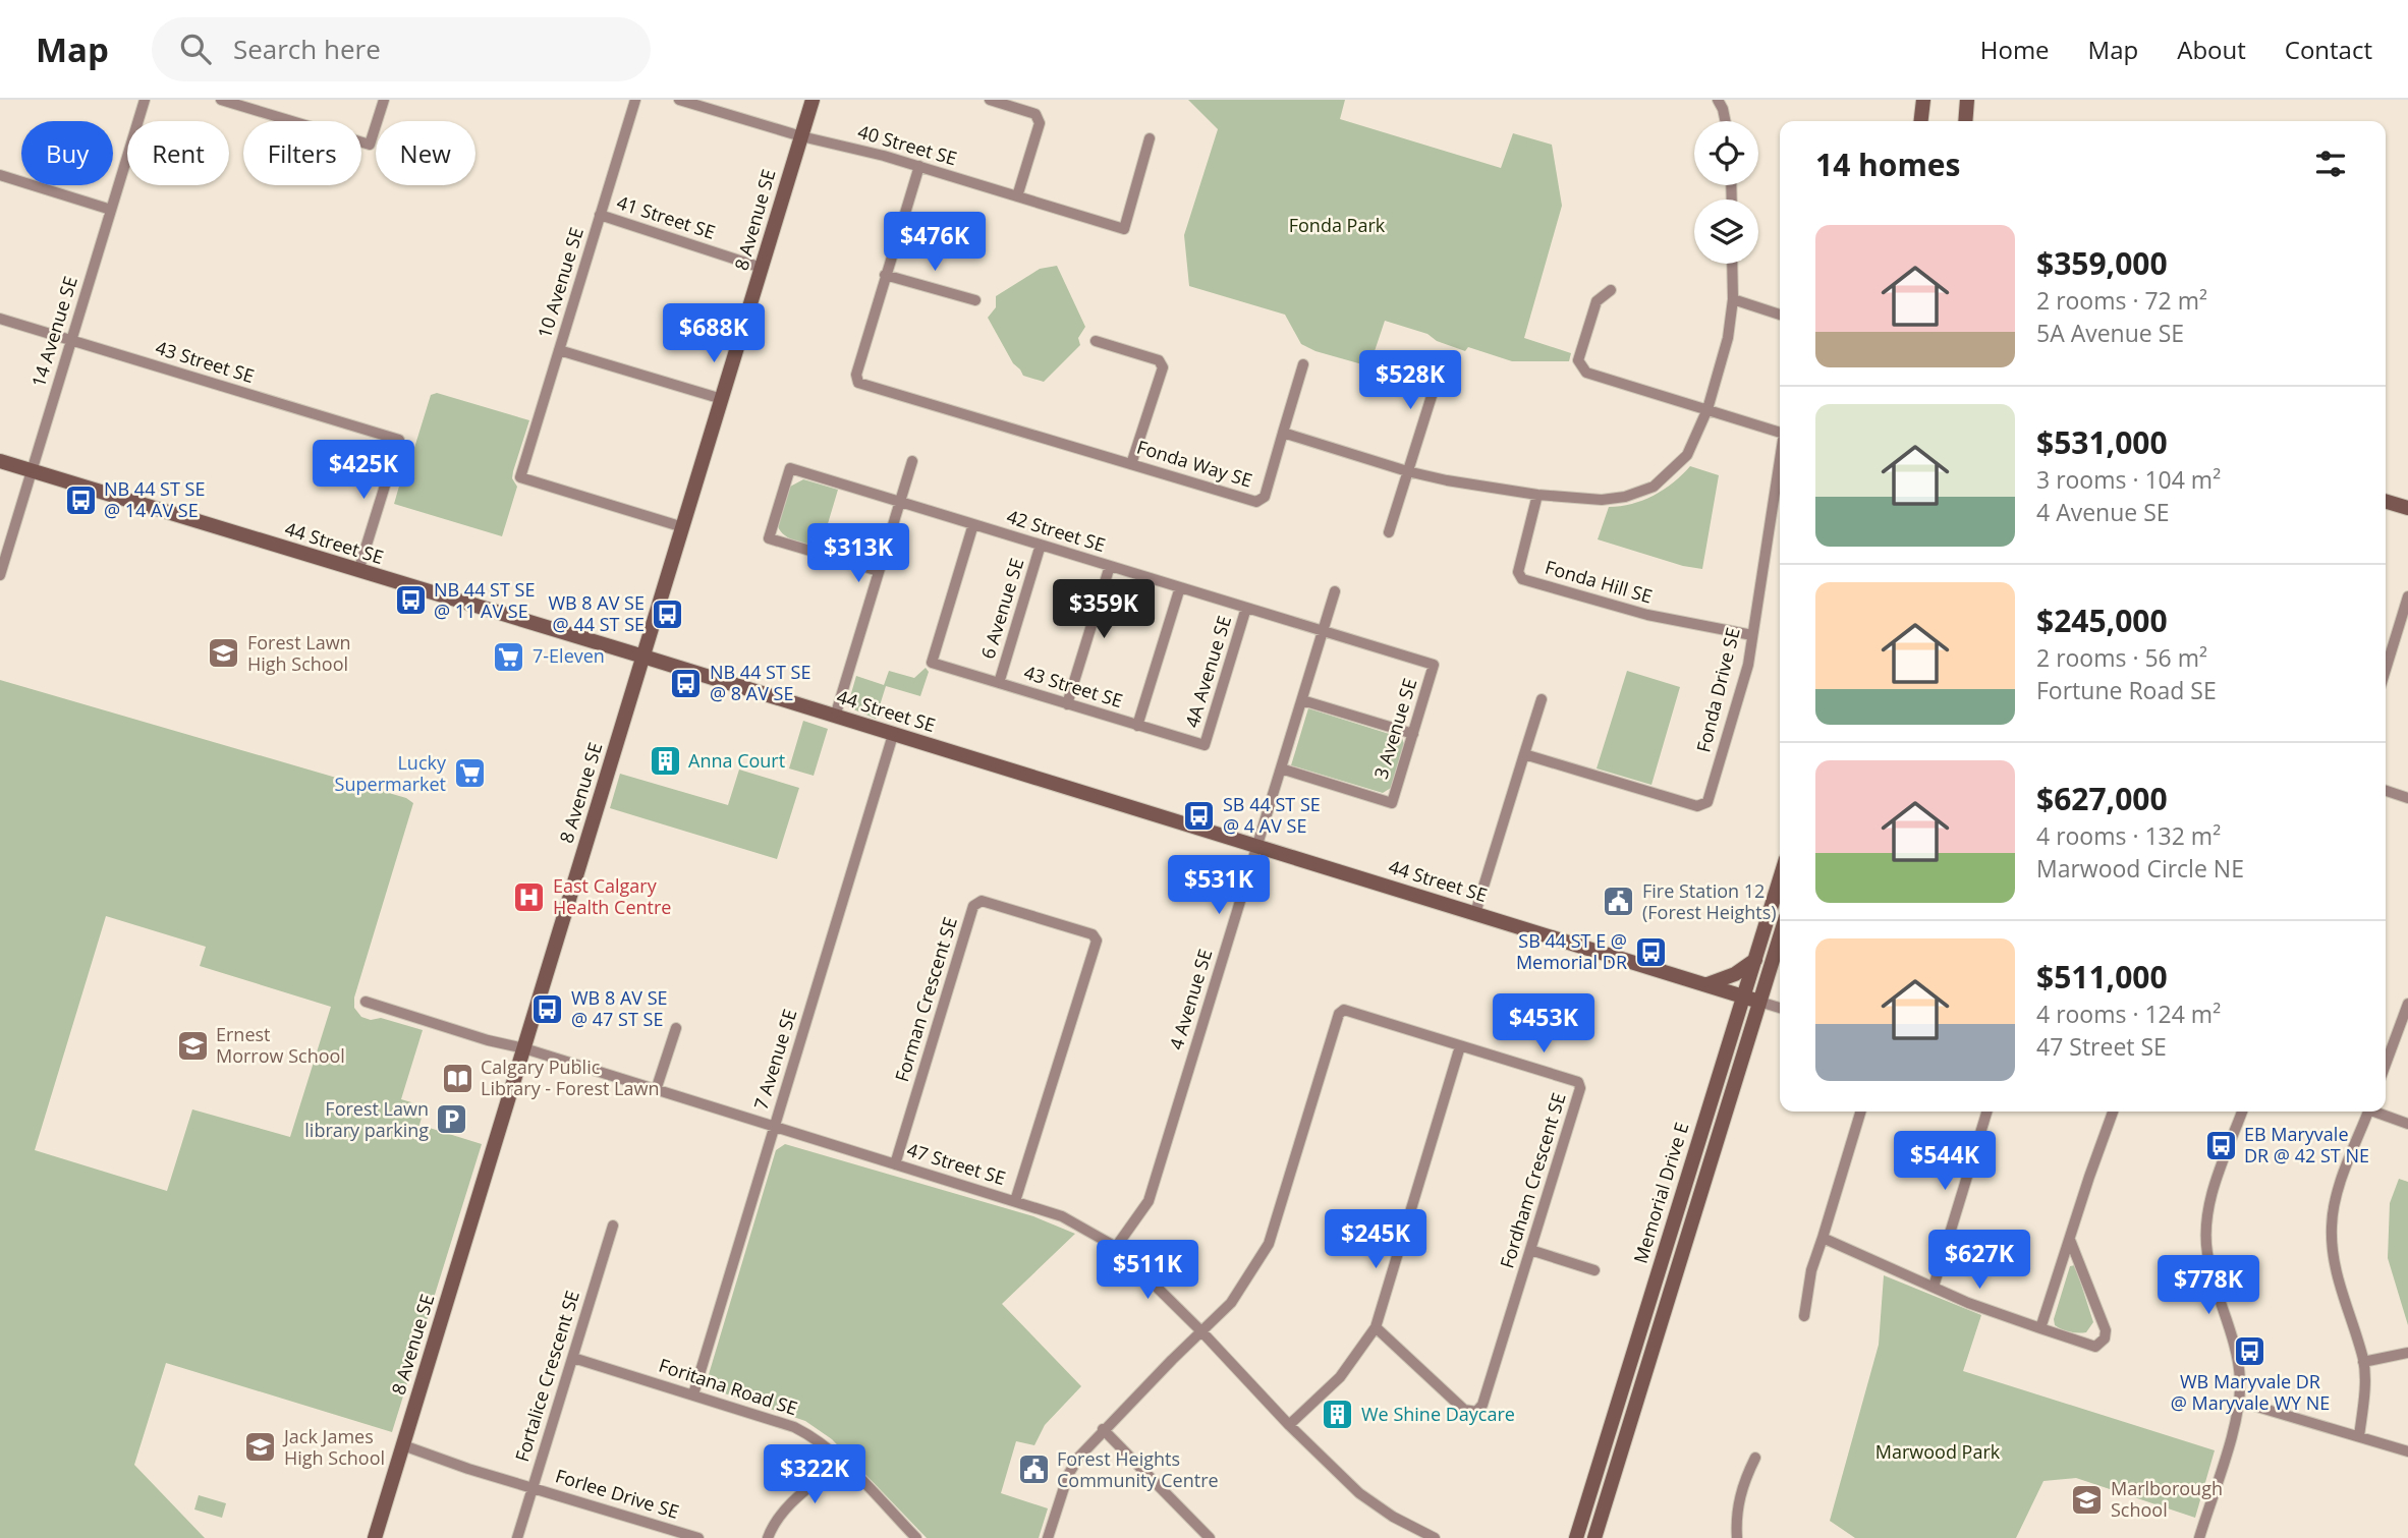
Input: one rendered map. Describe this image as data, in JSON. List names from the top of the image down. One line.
{"streets":{"street":["40 Street SE","41 Street SE","8 Avenue SE","10 Avenue SE","14 Avenue SE","43 Street SE","Fonda Way SE","42 Street SE","44 Street SE","Fonda Hill SE","6 Avenue SE","4A Avenue SE","Fonda Drive SE","3 Avenue SE","Forman Crescent SE","4 Avenue SE","7 Avenue SE","47 Street SE","Fordham Crescent SE","Memorial Drive E","Fortalice Crescent SE","Foritana Road SE","Forlee Drive SE"]},"crossings":[["40 Street SE","8 Avenue SE"],["40 Street SE","Fonda Way SE"],["41 Street SE","8 Avenue SE"],["41 Street SE","10 Avenue SE"],["8 Avenue SE","10 Avenue SE"],["8 Avenue SE","44 Street SE"],["8 Avenue SE","47 Street SE"],["8 Avenue SE","Forlee Drive SE"],["14 Avenue SE","43 Street SE"],["14 Avenue SE","44 Street SE"],["43 Street SE","42 Street SE"],["43 Street SE","44 Street SE"],["43 Street SE","6 Avenue SE"],["43 Street SE","4A Avenue SE"],["42 Street SE","6 Avenue SE"],["42 Street SE","4A Avenue SE"],["42 Street SE","3 Avenue SE"],["42 Street SE","4 Avenue SE"],["44 Street SE","4 Avenue SE"],["44 Street SE","7 Avenue SE"],["44 Street SE","Memorial Drive E"],["Fonda Hill SE","Fonda Drive SE"],["3 Avenue SE","4 Avenue SE"],["Forman Crescent SE","47 Street SE"],["4 Avenue SE","47 Street SE"],["7 Avenue SE","47 Street SE"],["7 Avenue SE","Foritana Road SE"],["47 Street SE","Fordham Crescent SE"],["Fortalice Crescent SE","Foritana Road SE"],["Fortalice Crescent SE","Forlee Drive SE"]],"parks":["Fonda Park","Marwood Park"],"places":{"bus stop":["NB 44 ST SE @ 14 AV SE","NB 44 ST SE @ 11 AV SE","WB 8 AV SE @ 44 ST SE","NB 44 ST SE @ 8 AV SE","SB 44 ST SE @ 4 AV SE","SB 44 ST E @ Memorial DR","WB 8 AV SE @ 47 ST SE","EB Maryvale DR @ 42 ST NE","WB Maryvale DR @ Maryvale WY NE"],"school or university":["Forest Lawn High School","Ernest Morrow School","Jack James High School","Marlborough School"],"supermarket":["7-Eleven","Lucky Supermarket"],"building":["Anna Court","We Shine Daycare"],"hospital":["East Calgary Health Centre"],"public building":["Fire Station 12 (Forest Heights)","Forest Heights Community Centre"],"library":["Calgary Public Library - Forest Lawn"],"parking":["Forest Lawn library parking"]},"page":{"header":"Map","search":"Search here","nav":["Home","Map","About","Contact"],"chip":["Buy","Rent","Filters","New"],"heading":"14 homes","list":[{"name":"$359,000","note":"2 rooms · 72 m² · 5A Avenue SE"},{"name":"$531,000","note":"3 rooms · 104 m² · 4 Avenue SE"},{"name":"$245,000","note":"2 rooms · 56 m² · Fortune Road SE"},{"name":"$627,000","note":"4 rooms · 132 m² · Marwood Circle NE"},{"name":"$511,000","note":"4 rooms · 124 m² · 47 Street SE"}],"price":["$476K","$688K","$528K","$425K","$313K","$359K","$531K","$453K","$544K","$245K","$627K","$511K","$778K","$322K"]}}
